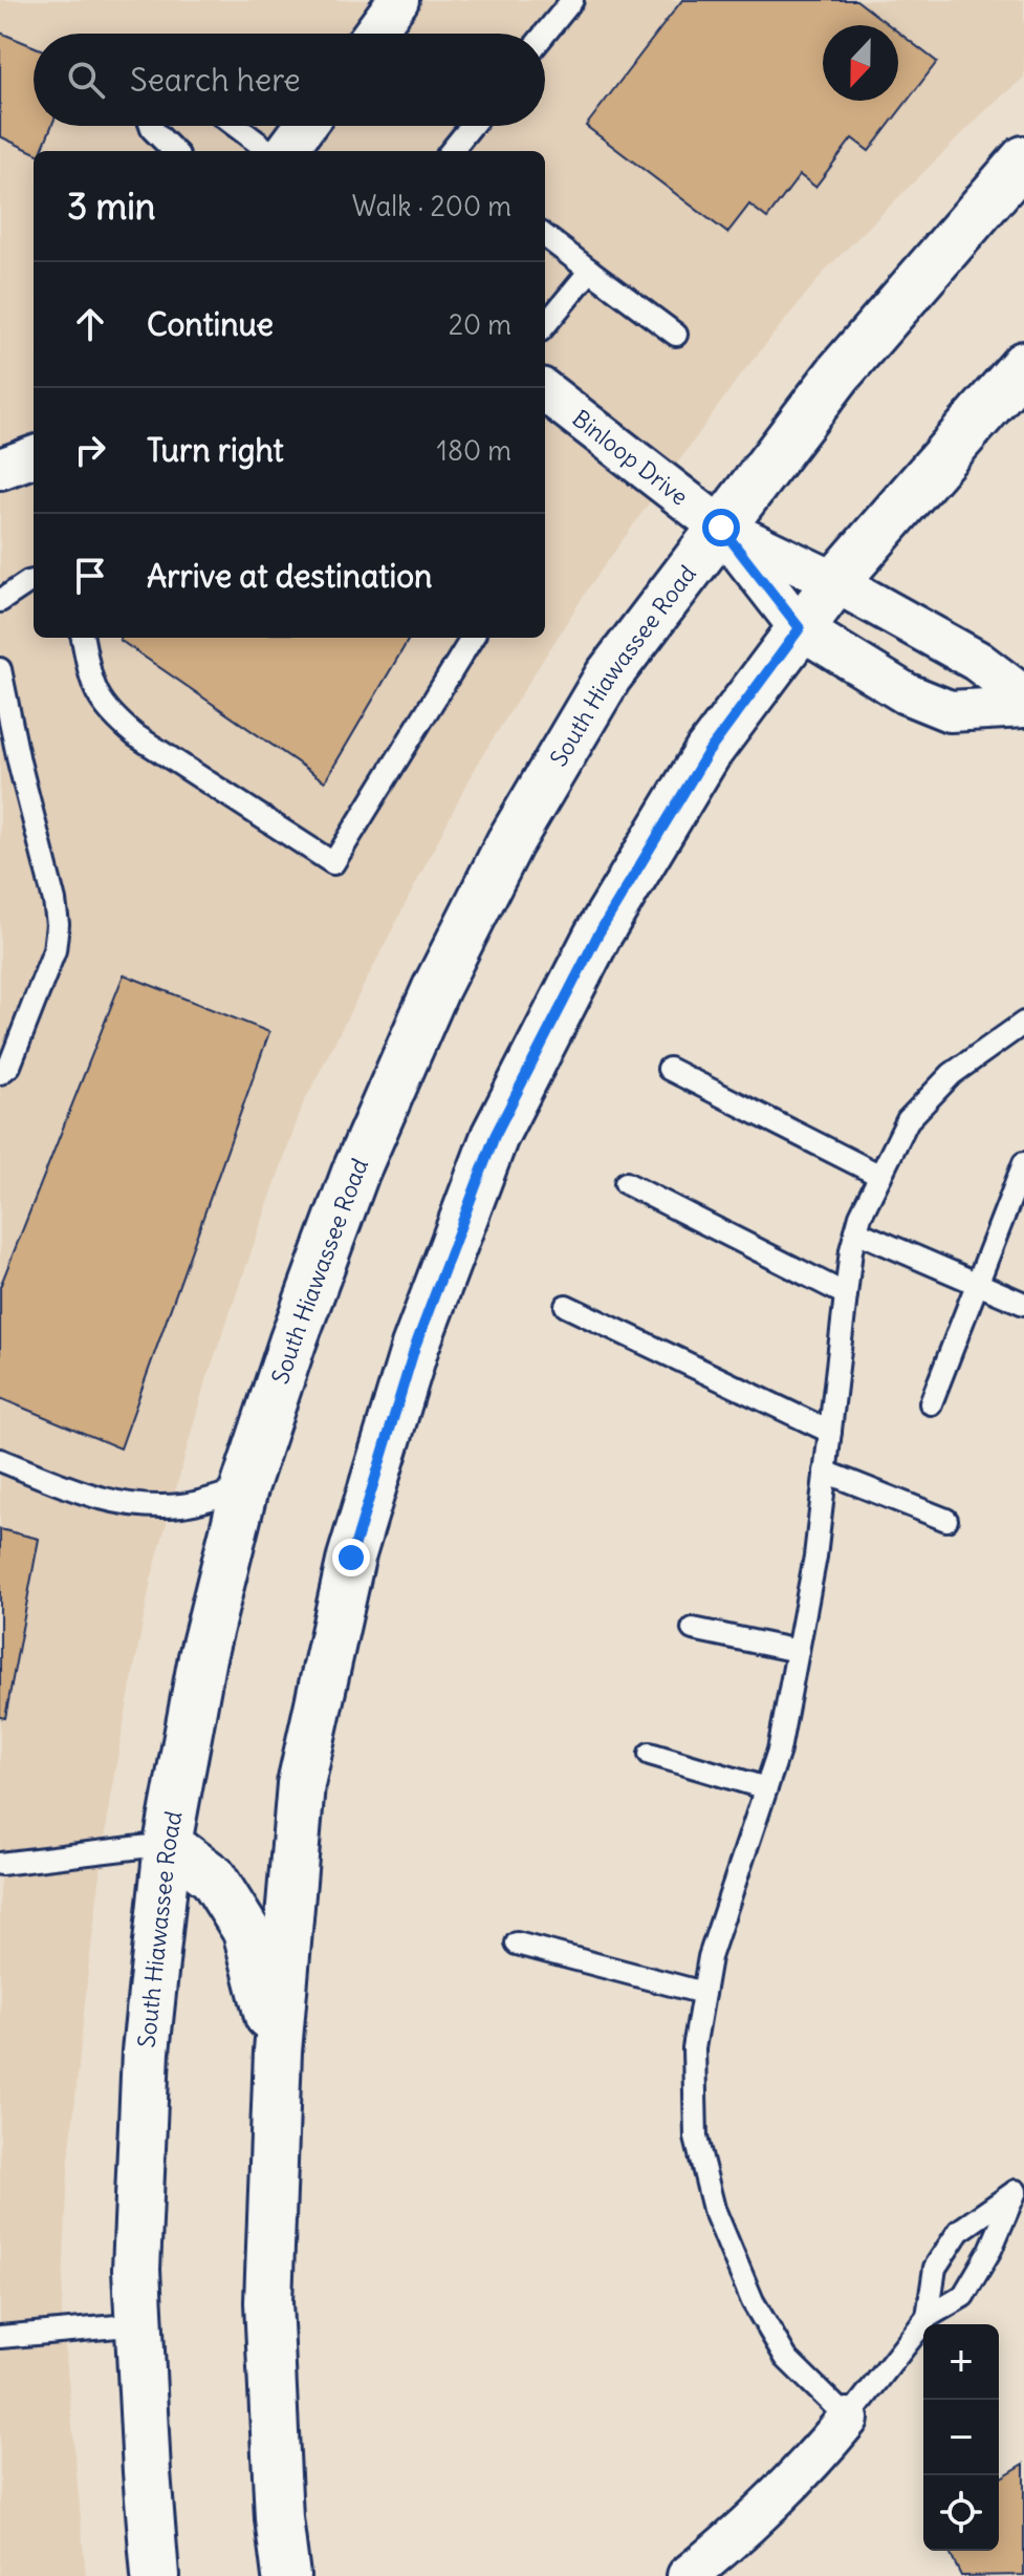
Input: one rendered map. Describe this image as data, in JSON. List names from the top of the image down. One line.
{"streets":{"street":["Binloop Drive","South Hiawassee Road"]},"crossings":[["Binloop Drive","South Hiawassee Road"]],"north":"bottom","page":{"search":"Search here","heading":["3 min","Walk · 200 m"],"list":[["Continue","20 m"],["Turn right","180 m"],"Arrive at destination"],"map_buttons":["+","−"]}}
